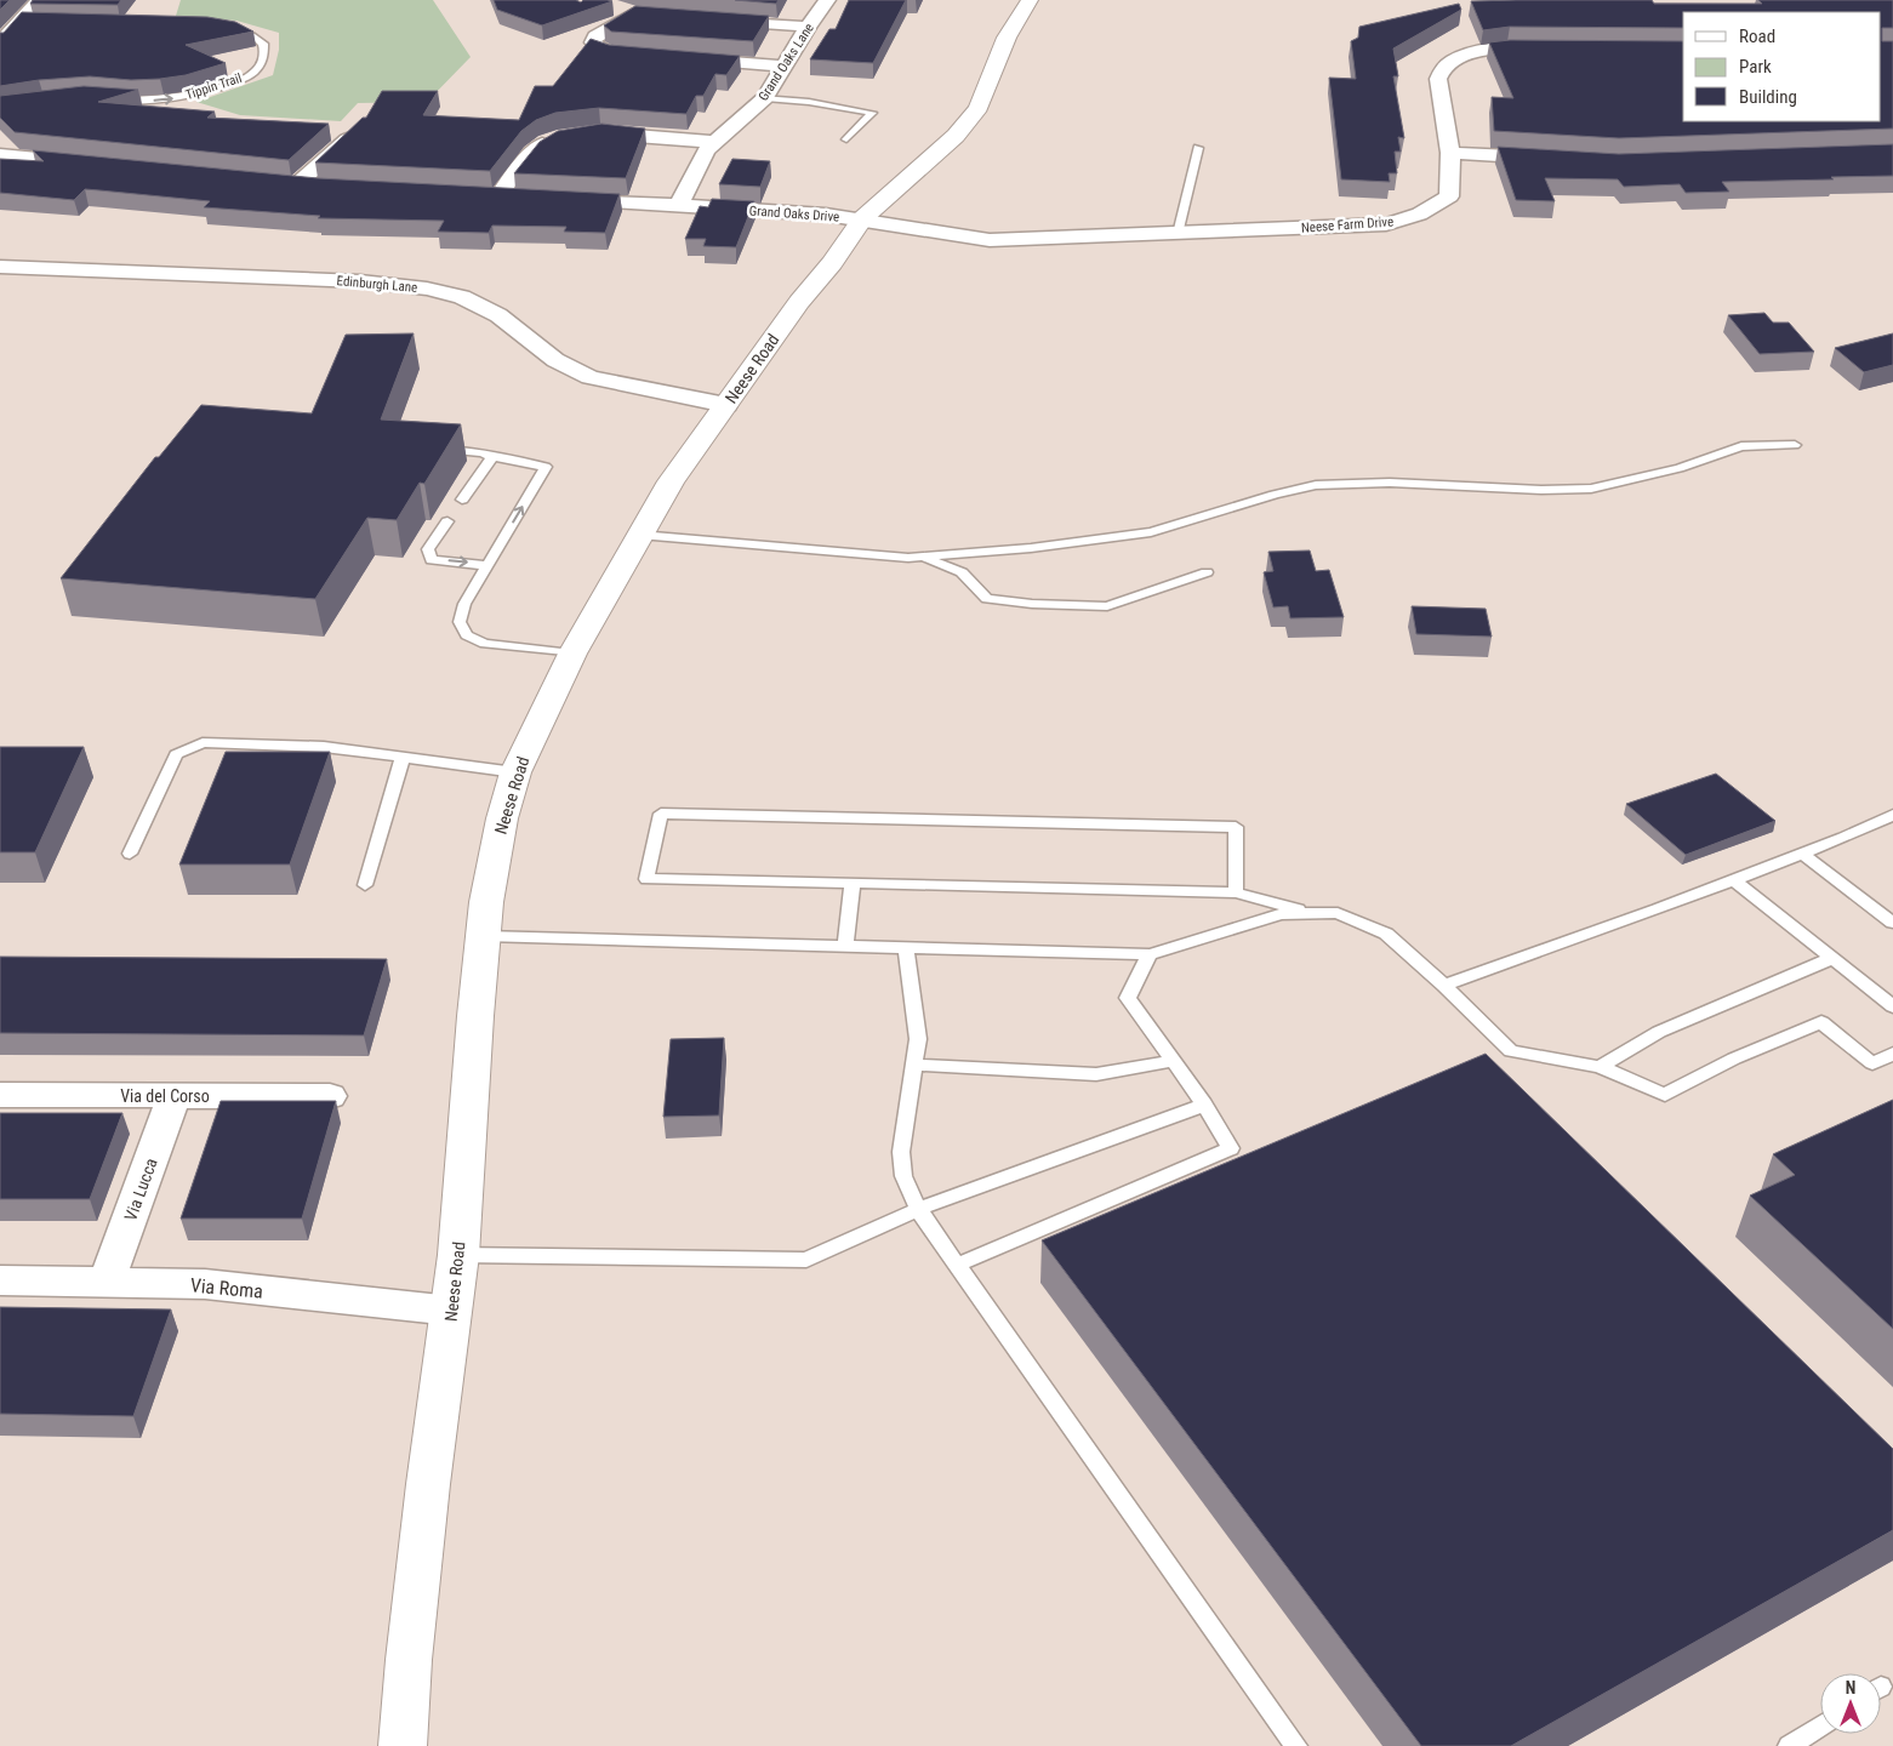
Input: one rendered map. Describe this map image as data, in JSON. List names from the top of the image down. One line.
{"streets":{"street":["Grand Oaks Lane","Grand Oaks Drive","Neese Farm Drive","Edinburgh Lane","Neese Road","Via del Corso","Via Lucca","Via Roma"],"lane":["Tippin Trail"]},"crossings":[["Grand Oaks Lane","Grand Oaks Drive"],["Grand Oaks Drive","Neese Farm Drive"],["Grand Oaks Drive","Neese Road"],["Neese Farm Drive","Neese Road"],["Edinburgh Lane","Neese Road"],["Neese Road","Via Roma"],["Via del Corso","Via Lucca"],["Via Lucca","Via Roma"]],"legend":["Road","Park","Building"],"north":"top"}
